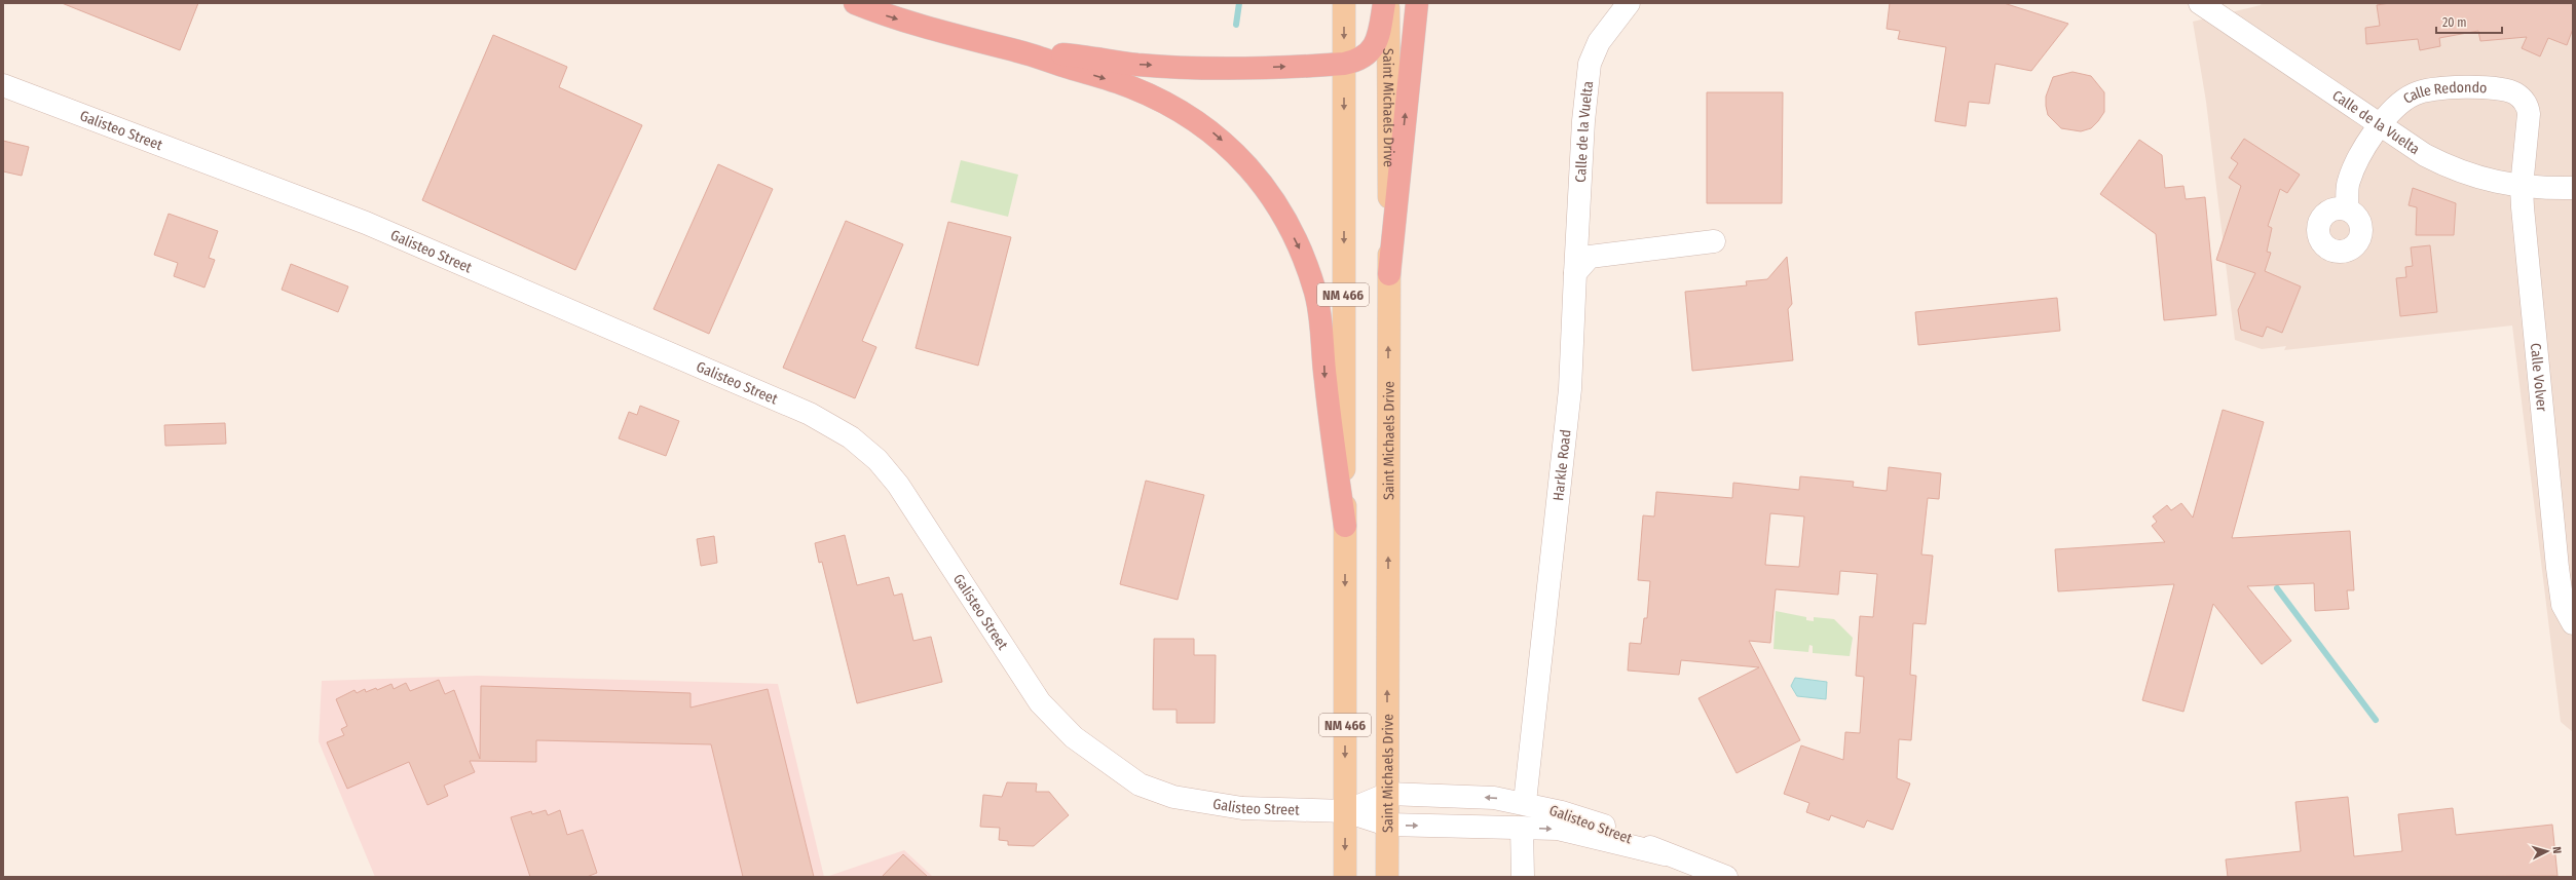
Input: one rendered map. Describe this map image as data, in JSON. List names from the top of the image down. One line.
{"streets":{"main road":["Saint Michaels Drive","NM 466"],"street":["Calle Redondo","Calle de la Vuelta","Galisteo Street","Calle Volver","Harkle Road"]},"crossings":[["Calle Redondo","Calle de la Vuelta"],["Calle Redondo","Calle Volver"],["Saint Michaels Drive","Galisteo Street"],["Calle de la Vuelta","Calle Volver"],["Calle de la Vuelta","Harkle Road"],["Galisteo Street","NM 466"],["Galisteo Street","Harkle Road"]],"scale_bar":"20 m","north":"right"}
